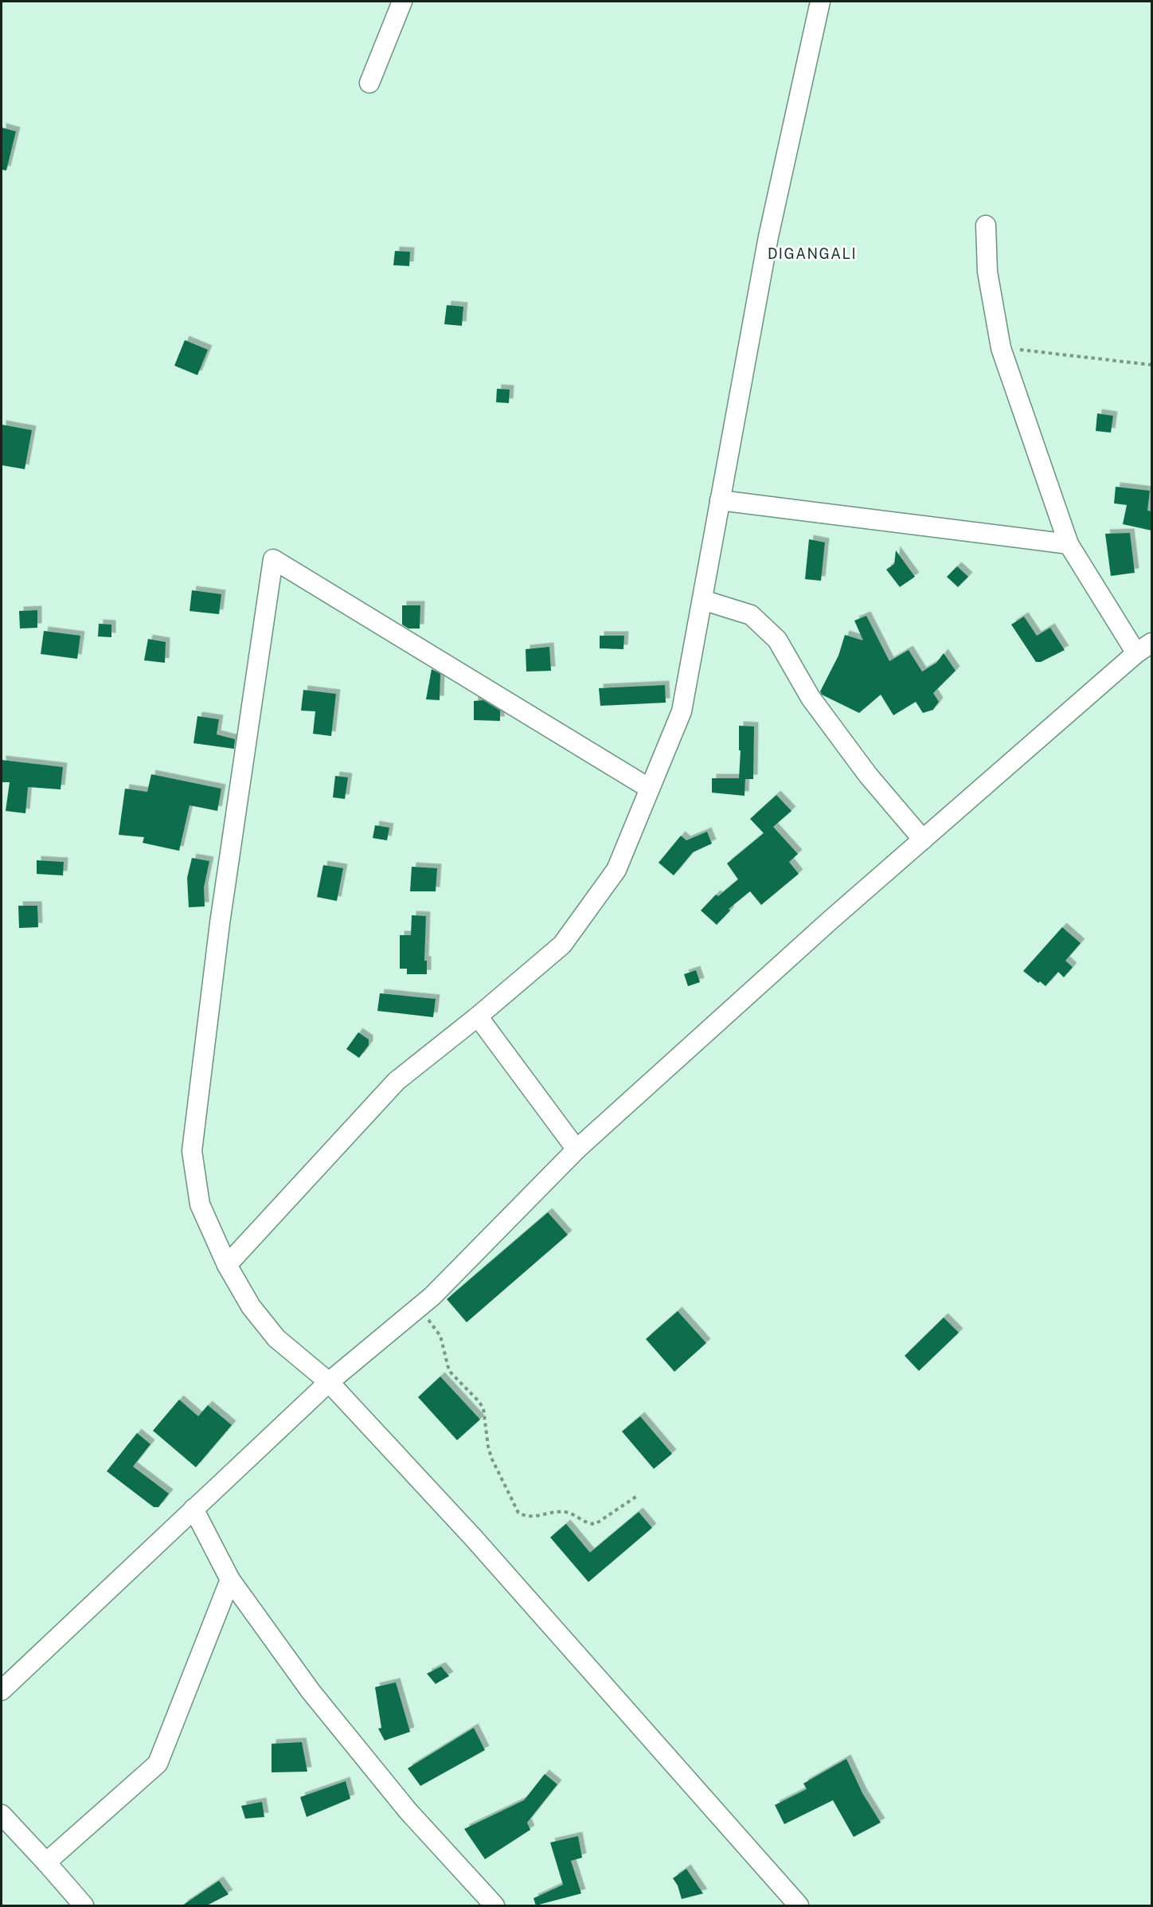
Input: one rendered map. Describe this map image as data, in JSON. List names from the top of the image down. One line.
{"districts":["DIGANGALI"]}
